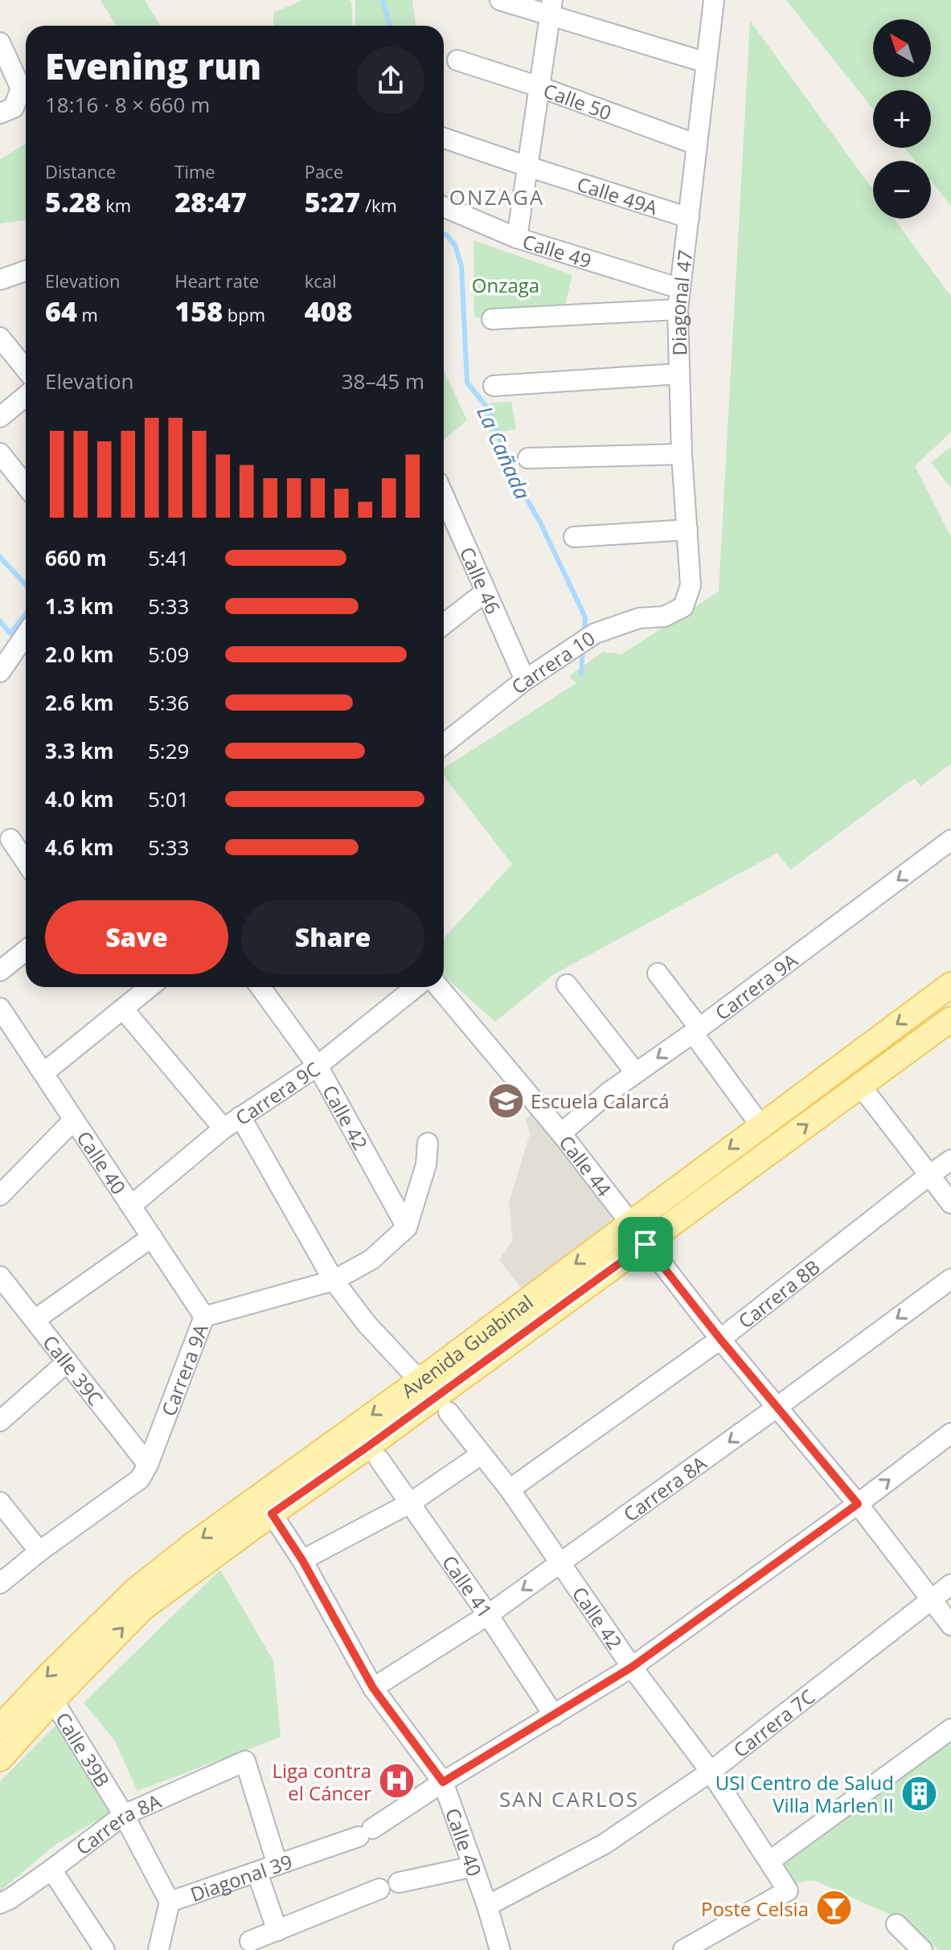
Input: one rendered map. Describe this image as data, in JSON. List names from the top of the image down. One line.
{"streets":{"main road":["Avenida Guabinal"],"street":["Calle 50","Calle 49A","Calle 49","Diagonal 47","Calle 46","Carrera 10","Carrera 9A","Carrera 9C","Calle 42","Calle 40","Calle 44","Carrera 8B","Calle 39C","Carrera 8A","Calle 41","Carrera 7C","Calle 39B","Diagonal 39"]},"crossings":[["Calle 50","Diagonal 47"],["Calle 49A","Diagonal 47"],["Calle 49","Diagonal 47"],["Diagonal 47","Carrera 10"],["Calle 46","Carrera 10"],["Carrera 9A","Calle 42"],["Carrera 9A","Calle 40"],["Carrera 9A","Calle 44"],["Carrera 9A","Calle 39C"],["Carrera 9C","Calle 42"],["Carrera 9C","Calle 40"],["Calle 42","Carrera 8B"],["Calle 42","Carrera 8A"],["Calle 42","Carrera 7C"],["Calle 42","Diagonal 39"],["Calle 40","Avenida Guabinal"],["Calle 40","Carrera 8A"],["Calle 40","Carrera 7C"],["Calle 40","Diagonal 39"],["Calle 44","Carrera 8B"],["Calle 44","Avenida Guabinal"],["Calle 44","Carrera 8A"],["Calle 44","Carrera 7C"],["Calle 44","Diagonal 39"],["Avenida Guabinal","Calle 39B"],["Carrera 8A","Calle 41"],["Carrera 8A","Calle 39B"],["Carrera 8A","Diagonal 39"],["Calle 41","Diagonal 39"],["Calle 39B","Diagonal 39"]],"one_way":["Carrera 9A","Carrera 8A"],"districts":["ONZAGA","SAN CARLOS"],"water":["La Cañada"],"parks":["Onzaga"],"places":{"school or university":["Escuela Calarcá"],"hospital":["Liga contra el Cáncer"],"building":["USI Centro de Salud Villa Marlen II"],"bar":["Poste Celsia"]},"north":"top left","page":{"map_buttons":["+","−"],"heading":["Evening run","18:16 · 8 × 660 m"],"stats":[["Distance","5.28 km"],["Time","28:47"],["Pace","5:27 /km"],["Elevation","64 m"],["Heart rate","158 bpm"],["kcal","408"]],"chart":["Elevation","38–45 m"],"list":[{"name":"660 m","note":"5:41"},{"name":"1.3 km","note":"5:33"},{"name":"2.0 km","note":"5:09"},{"name":"2.6 km","note":"5:36"},{"name":"3.3 km","note":"5:29"},{"name":"4.0 km","note":"5:01"},{"name":"4.6 km","note":"5:33"}],"buttons":["Save","Share"]}}
